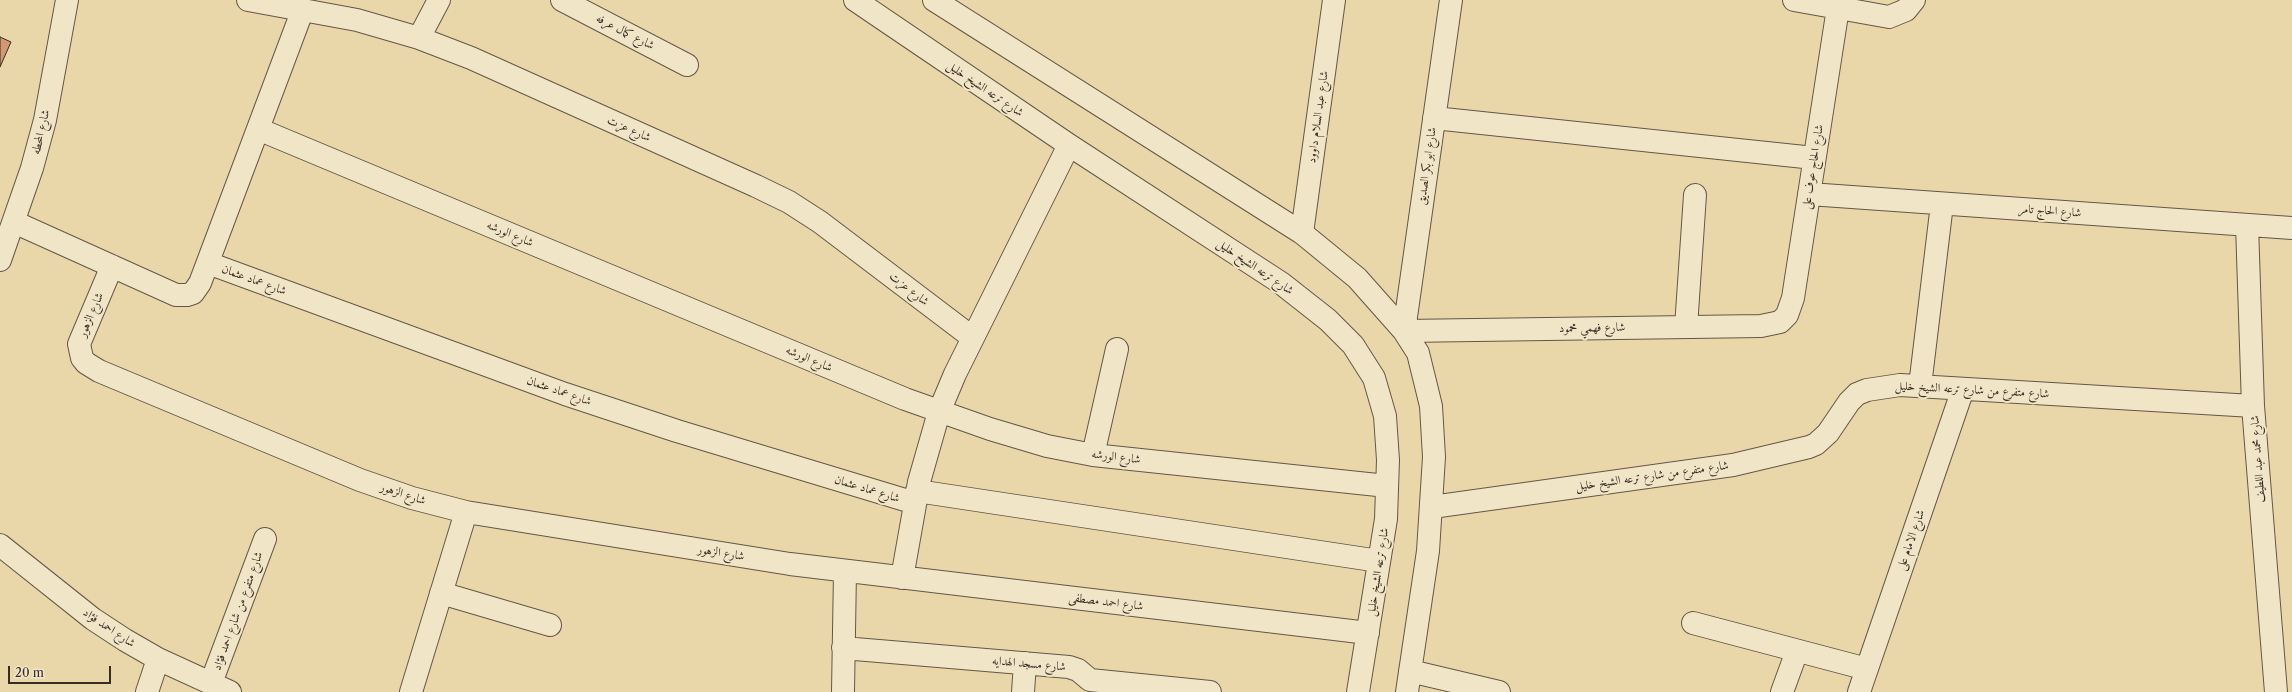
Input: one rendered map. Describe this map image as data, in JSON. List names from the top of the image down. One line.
{"streets":{"street":["شارع كمال عرفه","شارع ترعه الشيخ خليل","شارع عبد السلام داوود","شارع عزت","شارع المحطه","شارع ابو بكر الصديق","شارع الحاج عوف على","شارع الحاج تامر","شارع الورشه","شارع عماد عثمان","شارع الزهور","شارع فهمي محمود","شارع متفرع من شارع ترعه الشيخ خليل","شارع محمد عبد اللطيف","شارع الامام على","شارع احمد مصطفى","شارع متفرع من شارع احمد فؤاد","شارع احمد فؤاد","شارع مسجد الهدايه"]},"crossings":[["شارع ترعه الشيخ خليل","شارع الورشه"],["شارع ترعه الشيخ خليل","شارع عماد عثمان"],["شارع ترعه الشيخ خليل","شارع احمد مصطفى"],["شارع ابو بكر الصديق","شارع فهمي محمود"],["شارع الحاج عوف على","شارع الحاج تامر"],["شارع الحاج عوف على","شارع فهمي محمود"],["شارع الحاج تامر","شارع محمد عبد اللطيف"],["شارع الزهور","شارع احمد مصطفى"],["شارع متفرع من شارع ترعه الشيخ خليل","شارع محمد عبد اللطيف"],["شارع متفرع من شارع ترعه الشيخ خليل","شارع الامام على"],["شارع متفرع من شارع احمد فؤاد","شارع احمد فؤاد"]],"scale_bar":"20 m"}
